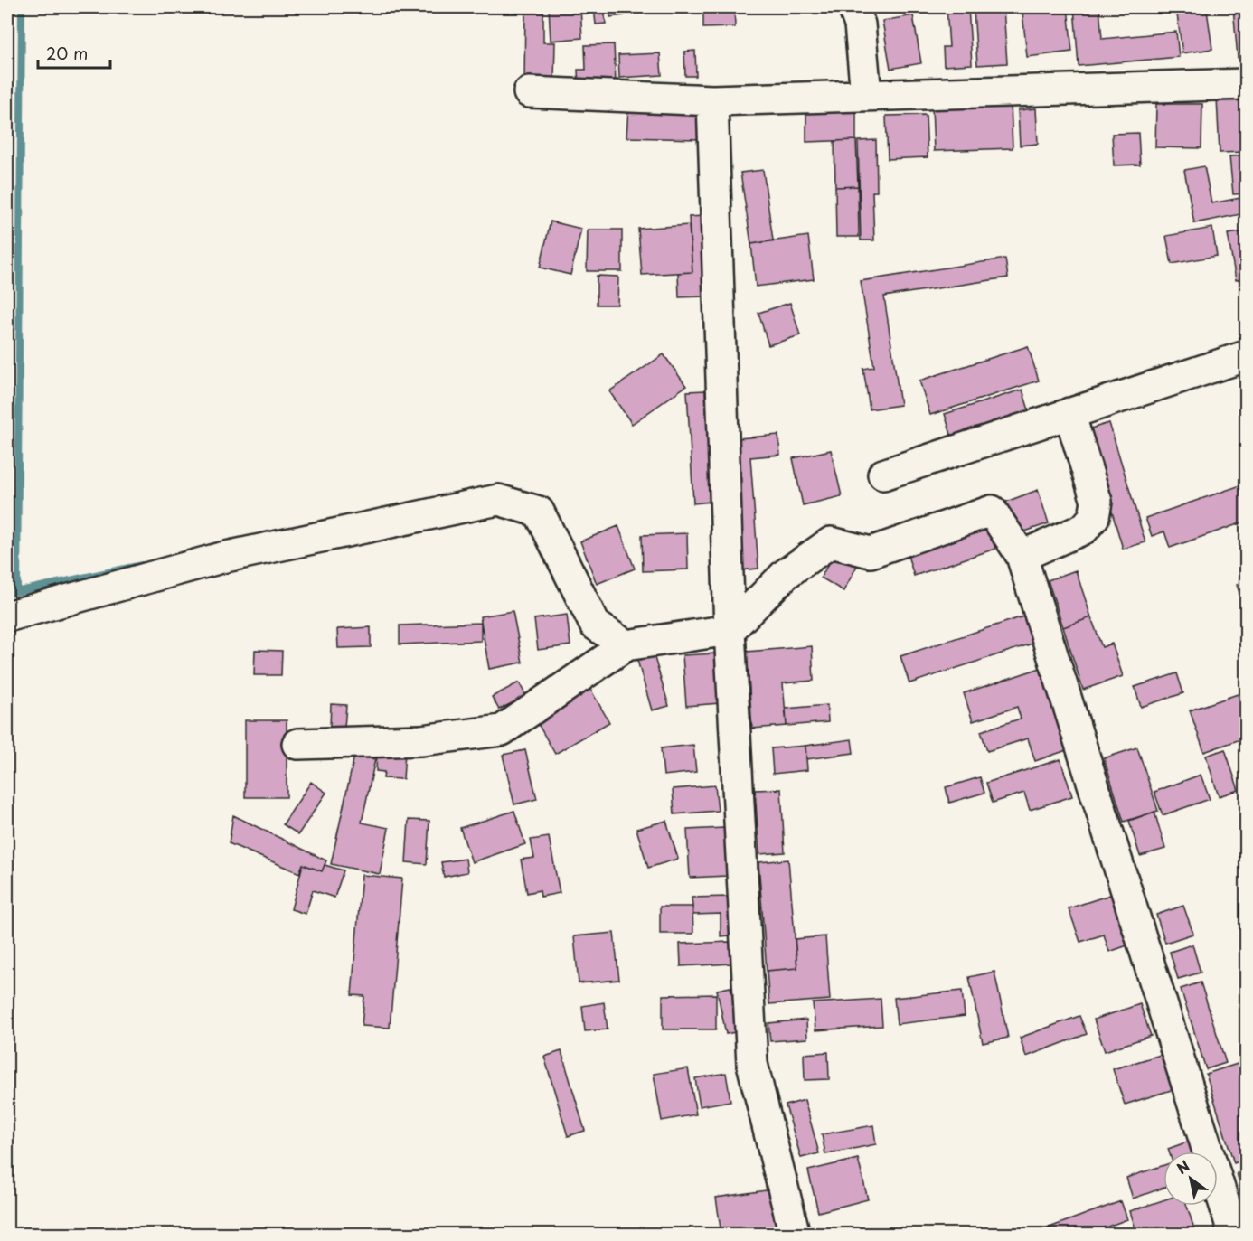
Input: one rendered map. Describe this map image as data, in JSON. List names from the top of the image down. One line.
{"scale_bar":"20 m","north":"top left"}
